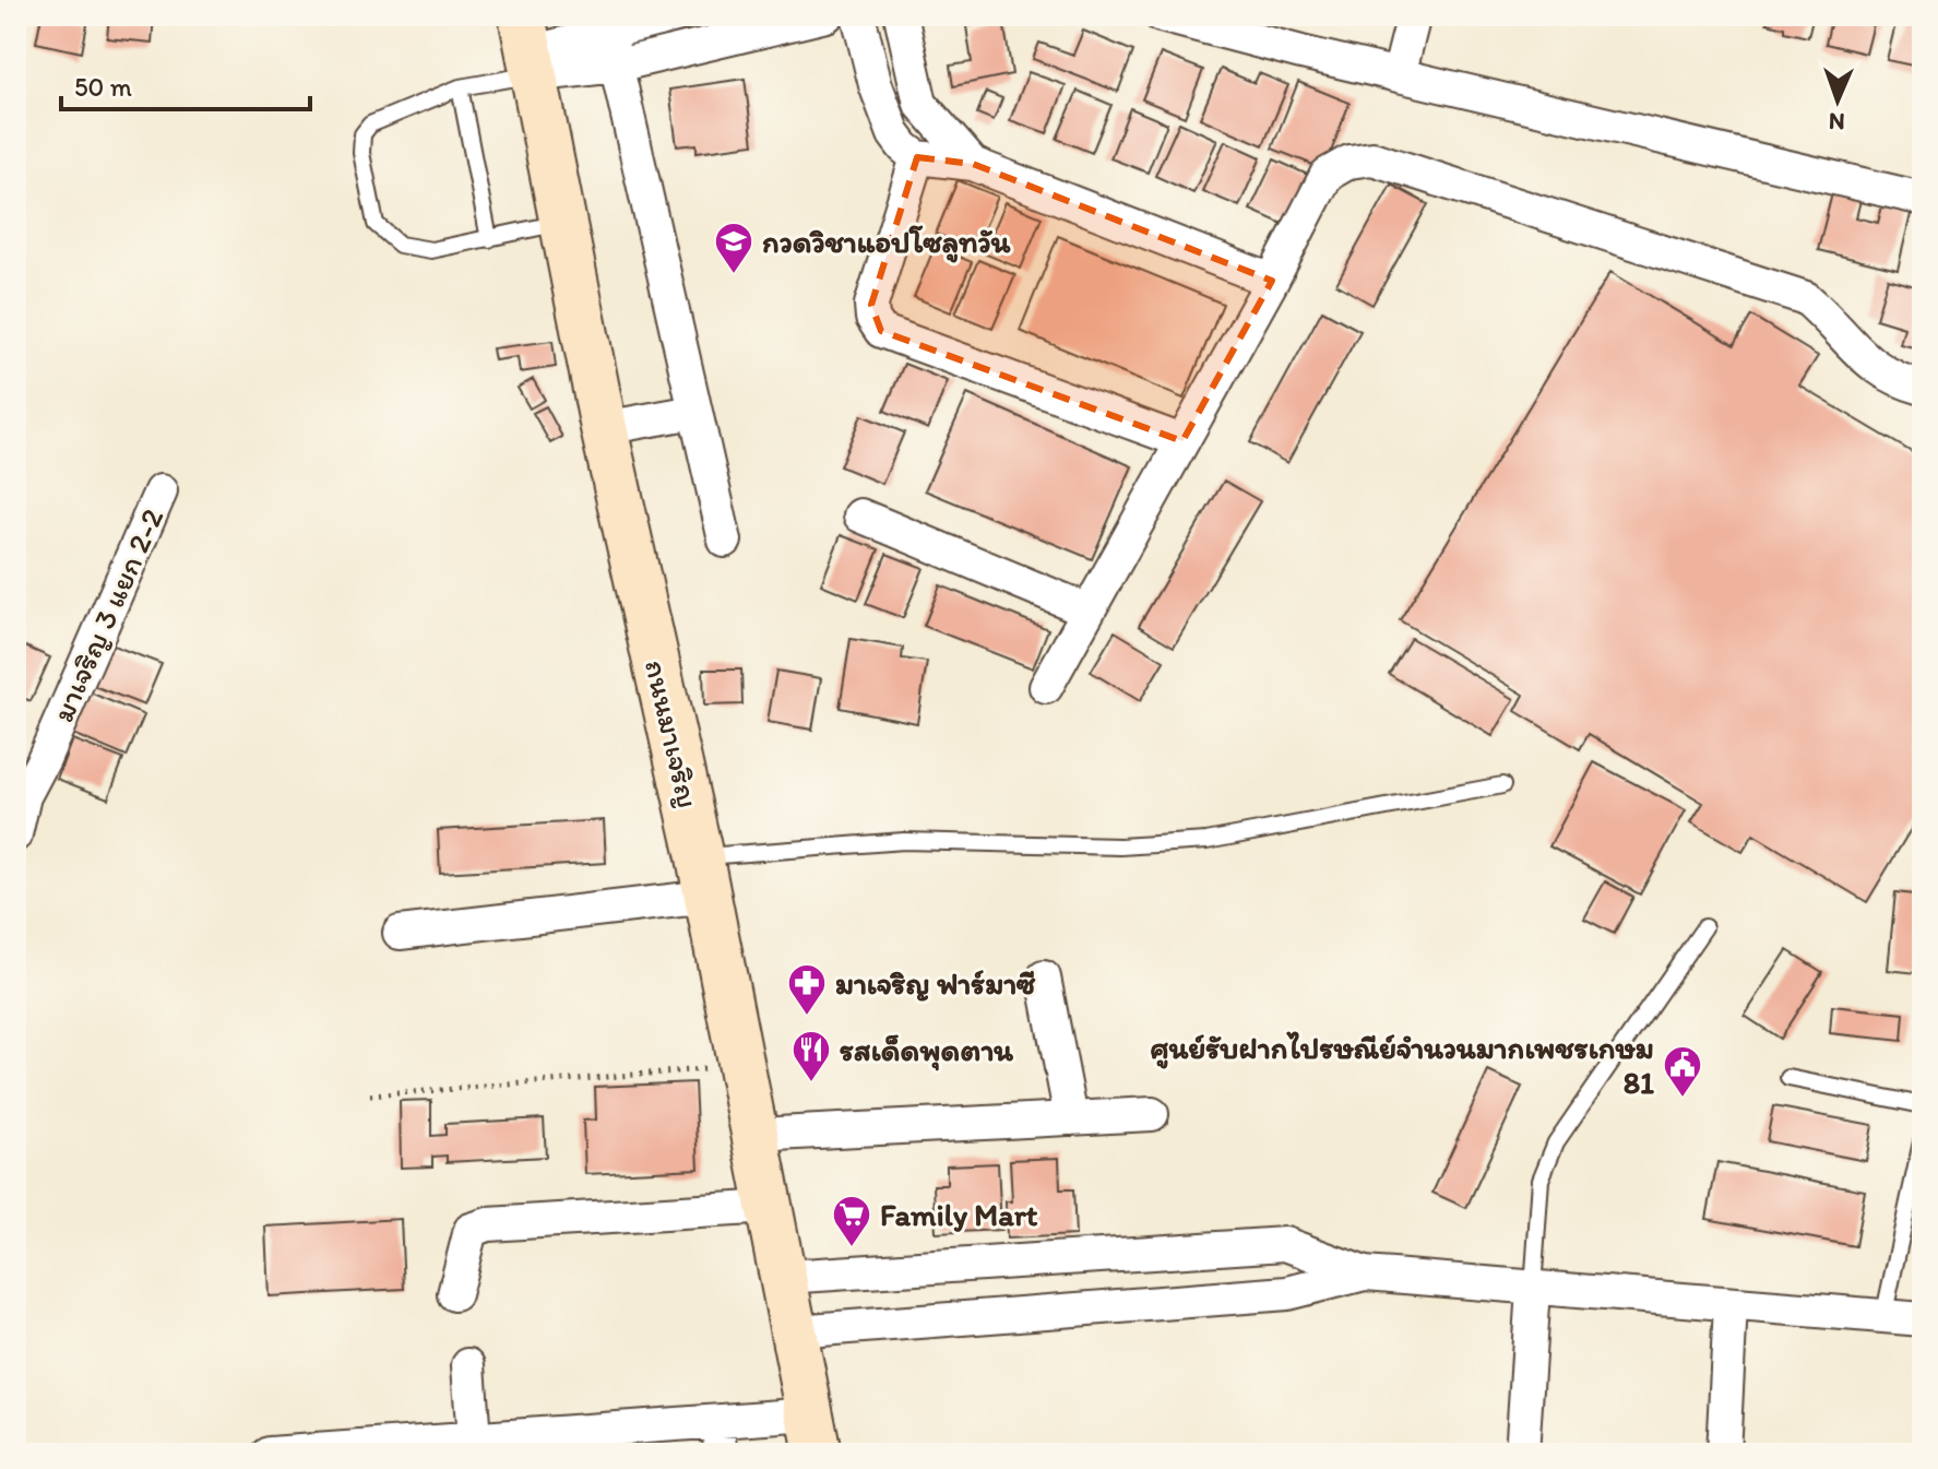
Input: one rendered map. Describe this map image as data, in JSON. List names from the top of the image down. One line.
{"streets":{"main road":["ถนนมาเจริญ"],"street":["มาเจริญ 3 แยก 2-2"]},"places":{"school or university":["กวดวิชาแอปโซลูทวัน"],"pharmacy":["มาเจริญ ฟาร์มาซี"],"restaurant":["รสเด็ดพุดตาน"],"public building":["ศูนย์รับฝากไปรษณีย์จำนวนมากเพชรเกษม 81"],"supermarket":["Family Mart"]},"scale_bar":"50 m","north":"bottom"}
